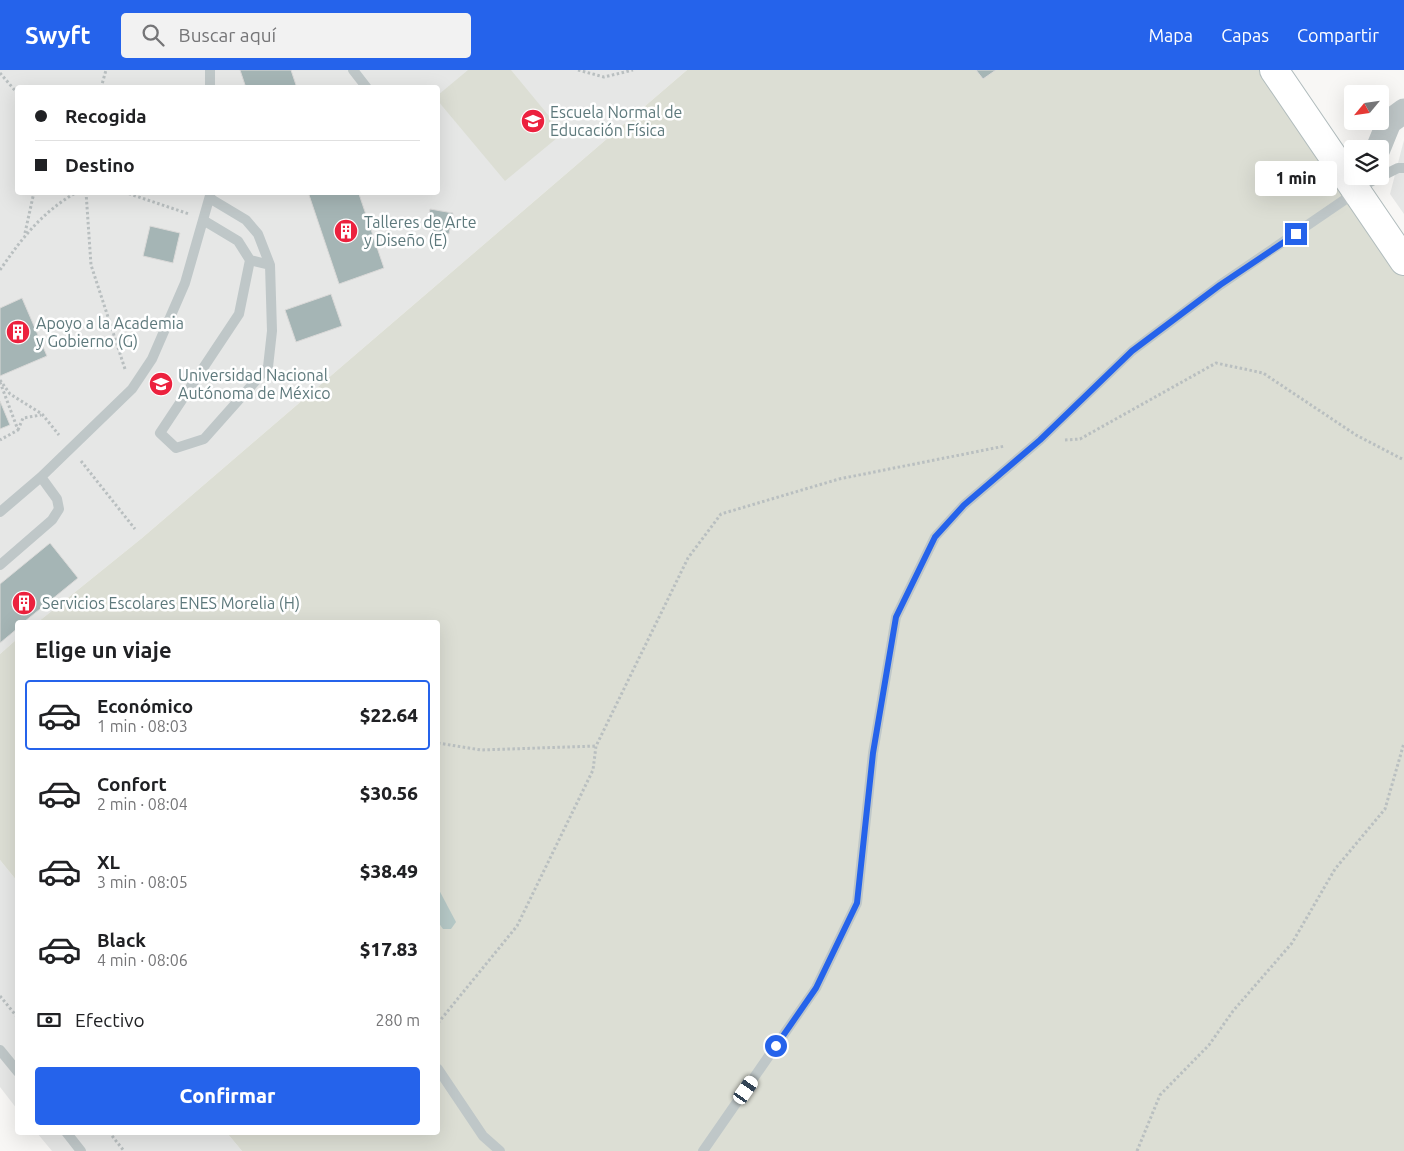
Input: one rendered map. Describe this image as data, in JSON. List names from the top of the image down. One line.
{"places":{"school or university":["Escuela Normal de Educación Física","Universidad Nacional Autónoma de México"],"building":["Talleres de Arte y Diseño (E)","Apoyo a la Academia y Gobierno (G)","Servicios Escolares ENES Morelia (H)"]},"north":"bottom left","page":{"header":"Swyft","search":"Buscar aquí","nav":["Mapa","Capas","Compartir"],"banner":["Recogida","Destino"],"bubble":"1 min","heading":"Elige un viaje","list":[{"name":"Económico","note":"1 min · 08:03","value":"$22.64"},{"name":"Confort","note":"2 min · 08:04","value":"$30.56"},{"name":"XL","note":"3 min · 08:05","value":"$38.49"},{"name":"Black","note":"4 min · 08:06","value":"$17.83"}],"pay":["Efectivo","280 m"],"buttons":"Confirmar"}}
